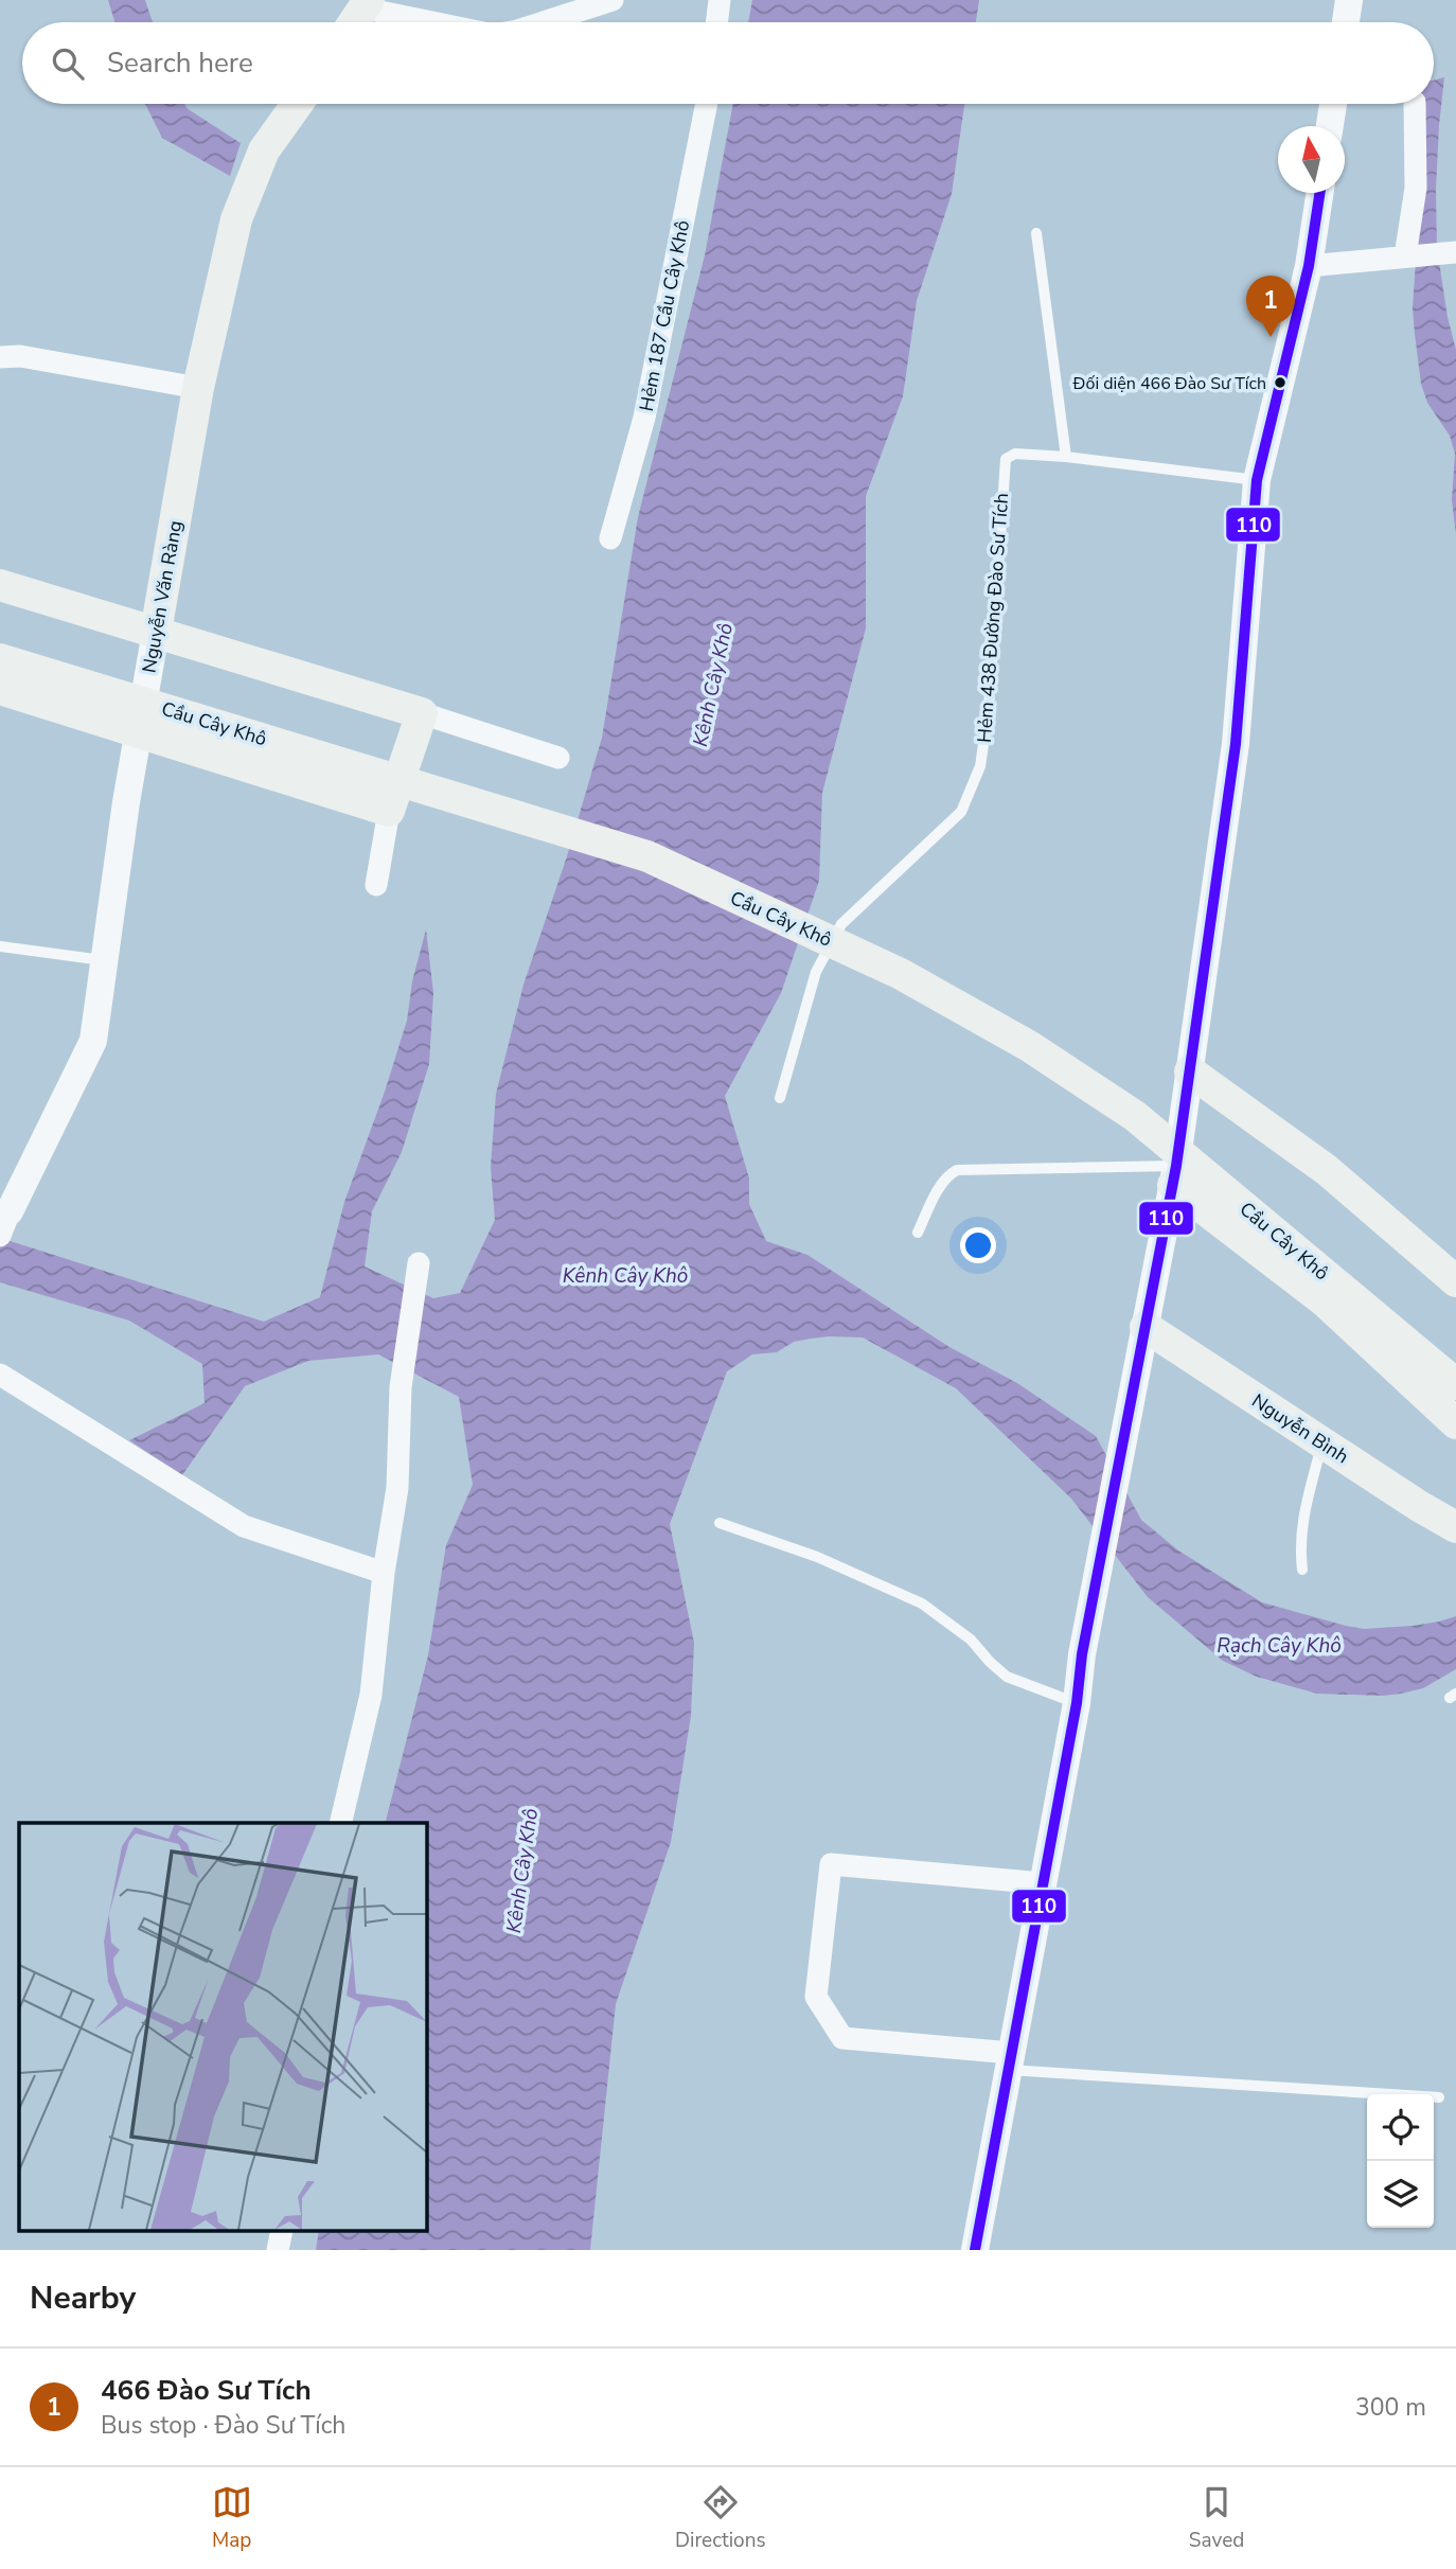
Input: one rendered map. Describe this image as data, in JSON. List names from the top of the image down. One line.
{"streets":{"main road":["Nguyễn Văn Ràng","Cầu Cây Khô","Nguyễn Bình"],"street":["Hẻm 187 Cầu Cây Khô"],"lane":["Hẻm 438 Đường Đào Sư Tích"]},"water":["Kênh Cây Khô","Rạch Cây Khô"],"places":["Đối diện 466 Đào Sư Tích"],"lines":["transit line 110"],"north":"top","page":{"search":"Search here","pins":"1","heading":"Nearby","list":[{"mark":"1","name":"466 Đào Sư Tích","note":"Bus stop · Đào Sư Tích","value":"300 m"}],"nav":["Map","Directions","Saved"]}}
